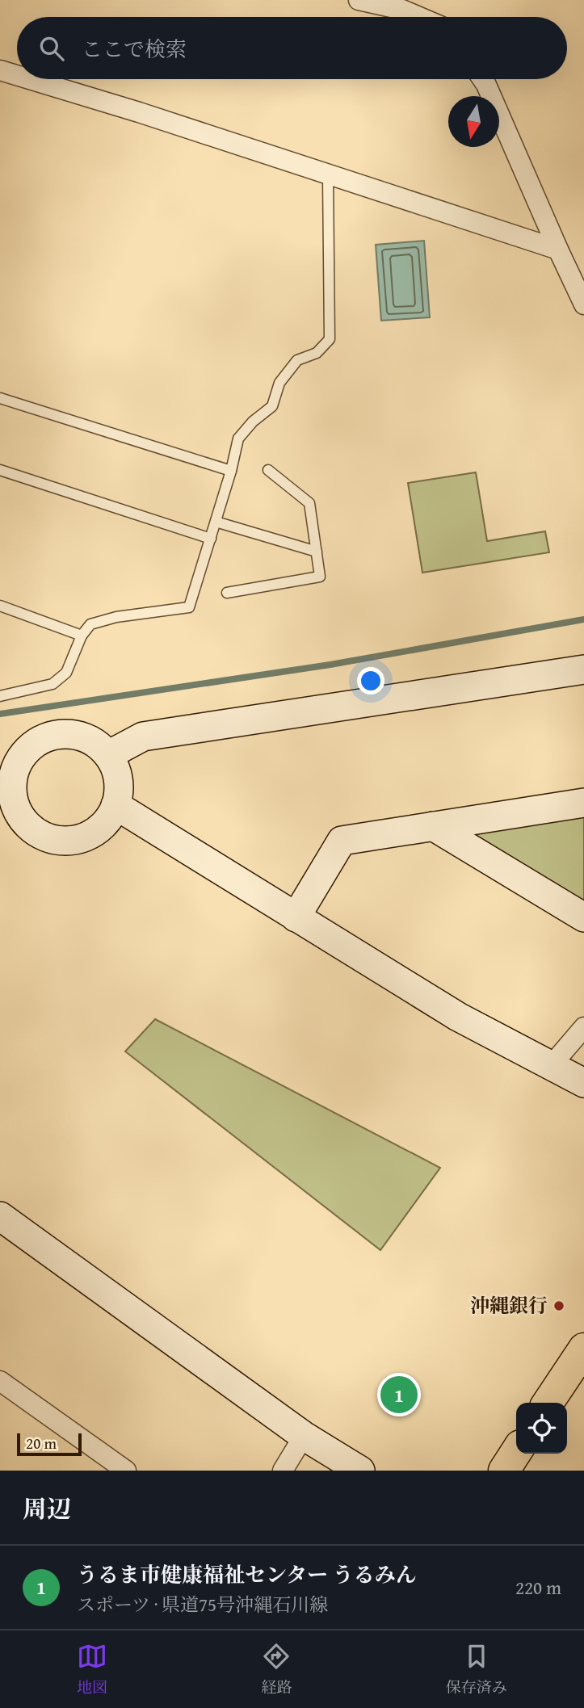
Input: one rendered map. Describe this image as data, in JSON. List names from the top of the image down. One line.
{"places":["沖縄銀行"],"scale_bar":"20 m","north":"bottom","page":{"search":"ここで検索","pins":"1","scale":"20 m","heading":"周辺","list":[{"mark":"1","name":"うるま市健康福祉センター うるみん","note":"スポーツ · 県道75号沖縄石川線","value":"220 m"}],"nav":["地図","経路","保存済み"]}}
